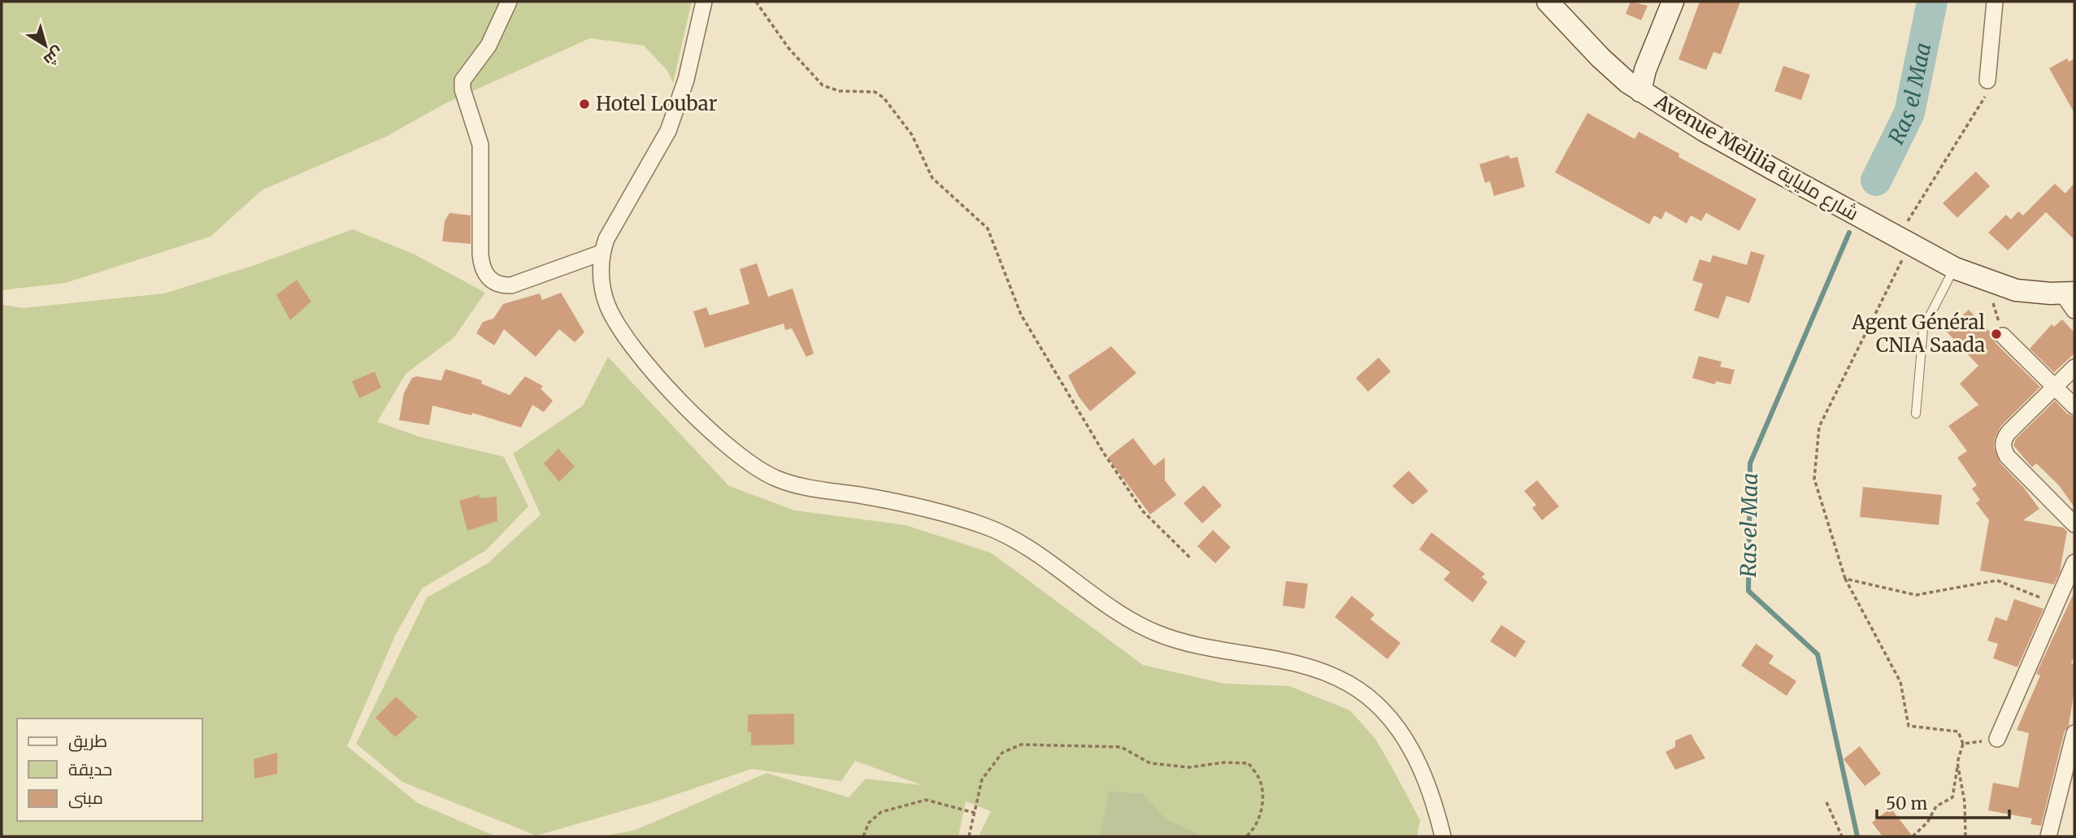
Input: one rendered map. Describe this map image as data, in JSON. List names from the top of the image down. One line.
{"streets":{"street":["Avenue Melilia شارع ملياية"]},"water":["Ras el Maa"],"places":["Hotel Loubar","Agent Général CNIA Saada"],"legend":["طريق","حديقة","مبنى"],"scale_bar":"50 m","north":"bottom right"}
